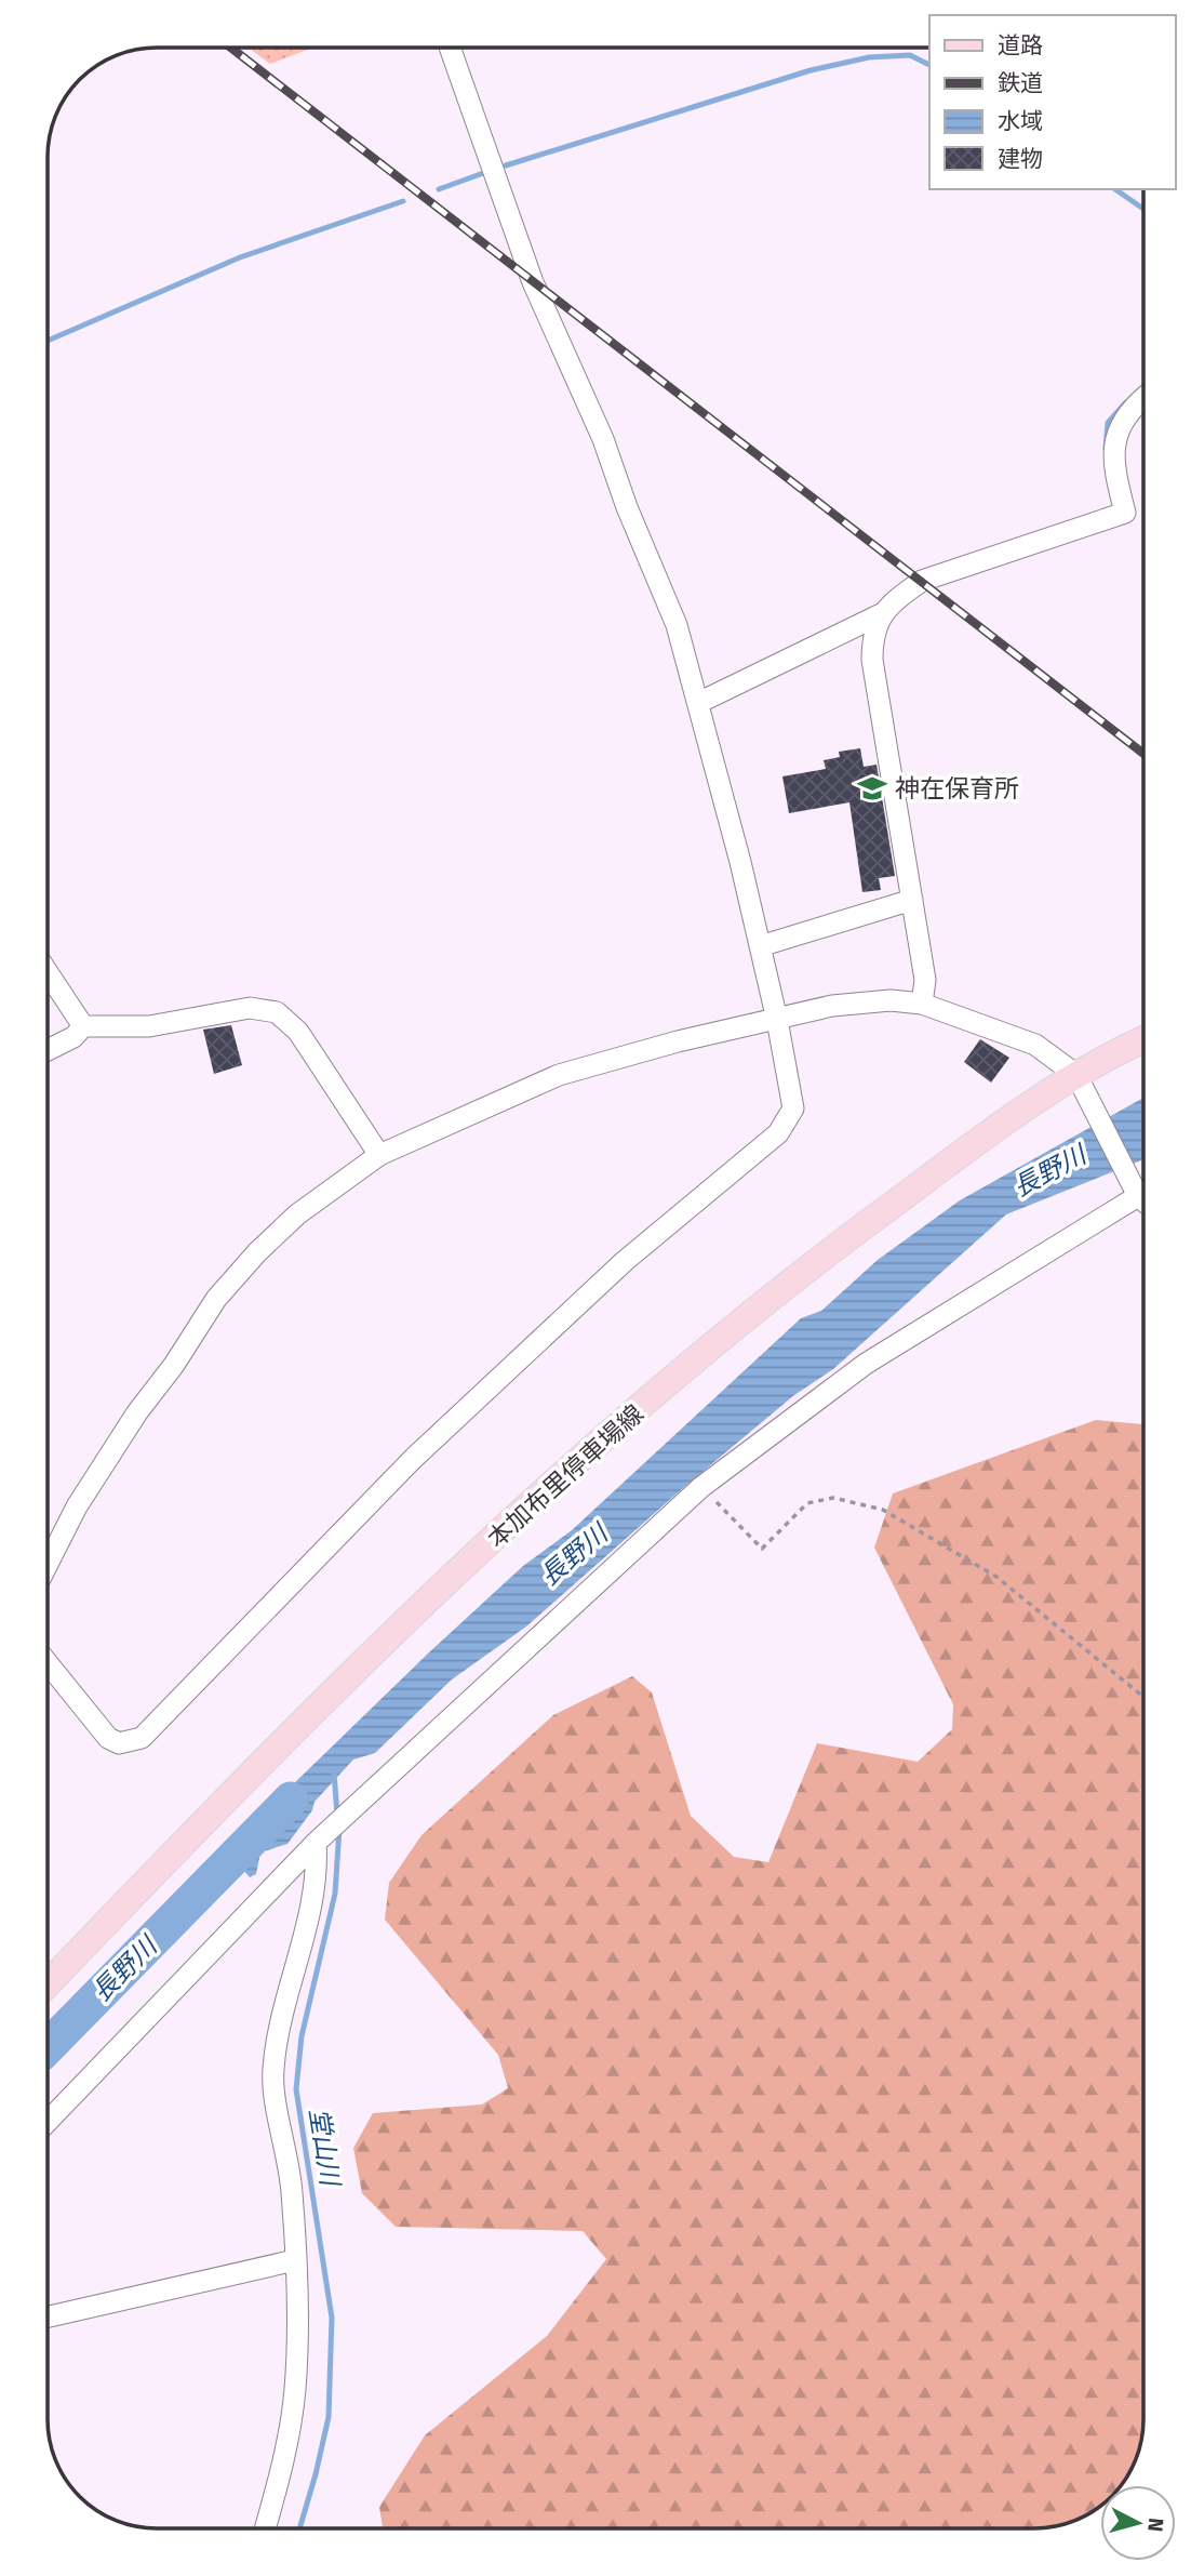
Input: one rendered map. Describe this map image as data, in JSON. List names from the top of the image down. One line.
{"streets":{"main road":["本加布里停車場線"]},"water":["長野川","堂山川"],"places":{"school or university":["神在保育所"]},"legend":["道路","鉄道","水域","建物"],"north":"right"}
